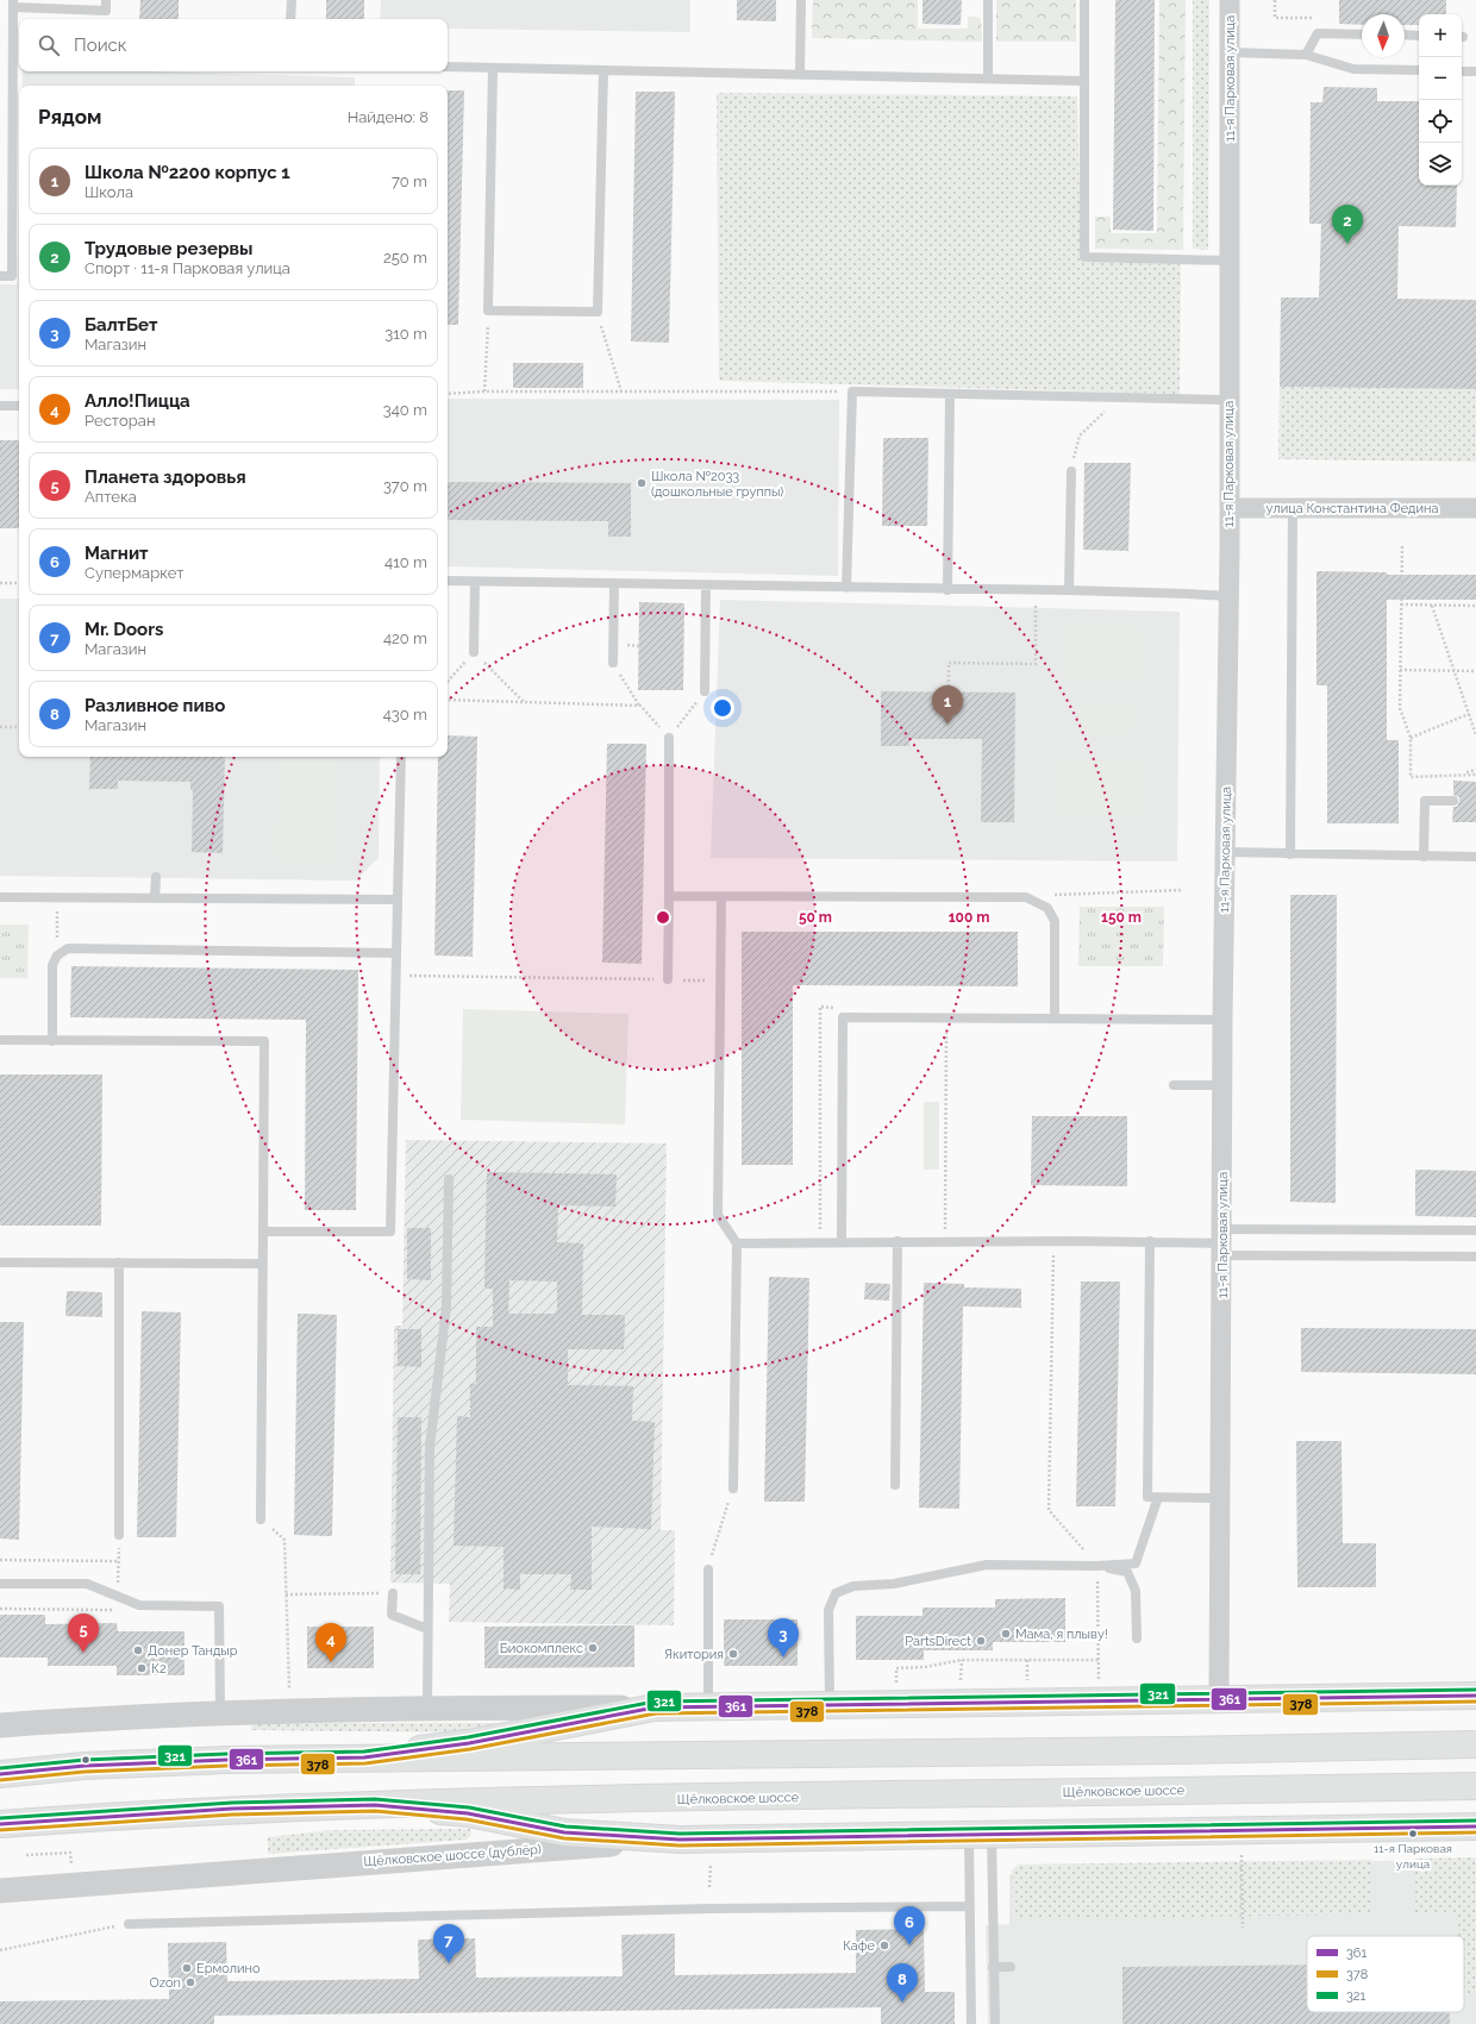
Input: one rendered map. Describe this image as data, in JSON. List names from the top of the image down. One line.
{"streets":{"main road":["Щёлковское шоссе","Щёлковское шоссе (дублёр)"],"street":["11-я Парковая улица","улица Константина Федина"]},"crossings":[["11-я Парковая улица","улица Константина Федина"]],"places":["Школа №2033 (дошкольные группы)","Мама, я плыву!","PartsDirect","Биокомплекс","Донер Тандыр","Якитория","К2","11-я Парковая улица","Кафе","Ермолино","Ozon"],"lines":["transit line 321","transit line 361","transit line 378"],"legend":["361","378","321"],"north":"bottom","page":{"map_buttons":["+","−"],"search":"Поиск","heading":["Рядом","Найдено: 8"],"list":[{"mark":"1","name":"Школа №2200 корпус 1","note":"Школа","value":"70 m"},{"mark":"2","name":"Трудовые резервы","note":"Спорт · 11-я Парковая улица","value":"250 m"},{"mark":"3","name":"БалтБет","note":"Магазин","value":"310 m"},{"mark":"4","name":"Алло!Пицца","note":"Ресторан","value":"340 m"},{"mark":"5","name":"Планета здоровья","note":"Аптека","value":"370 m"},{"mark":"6","name":"Магнит","note":"Супермаркет","value":"410 m"},{"mark":"7","name":"Mr. Doors","note":"Магазин","value":"420 m"},{"mark":"8","name":"Разливное пиво","note":"Магазин","value":"430 m"}],"pins":["2","1","5","3","4","6","7","8"]},"rings":["50 m","100 m","150 m"]}
